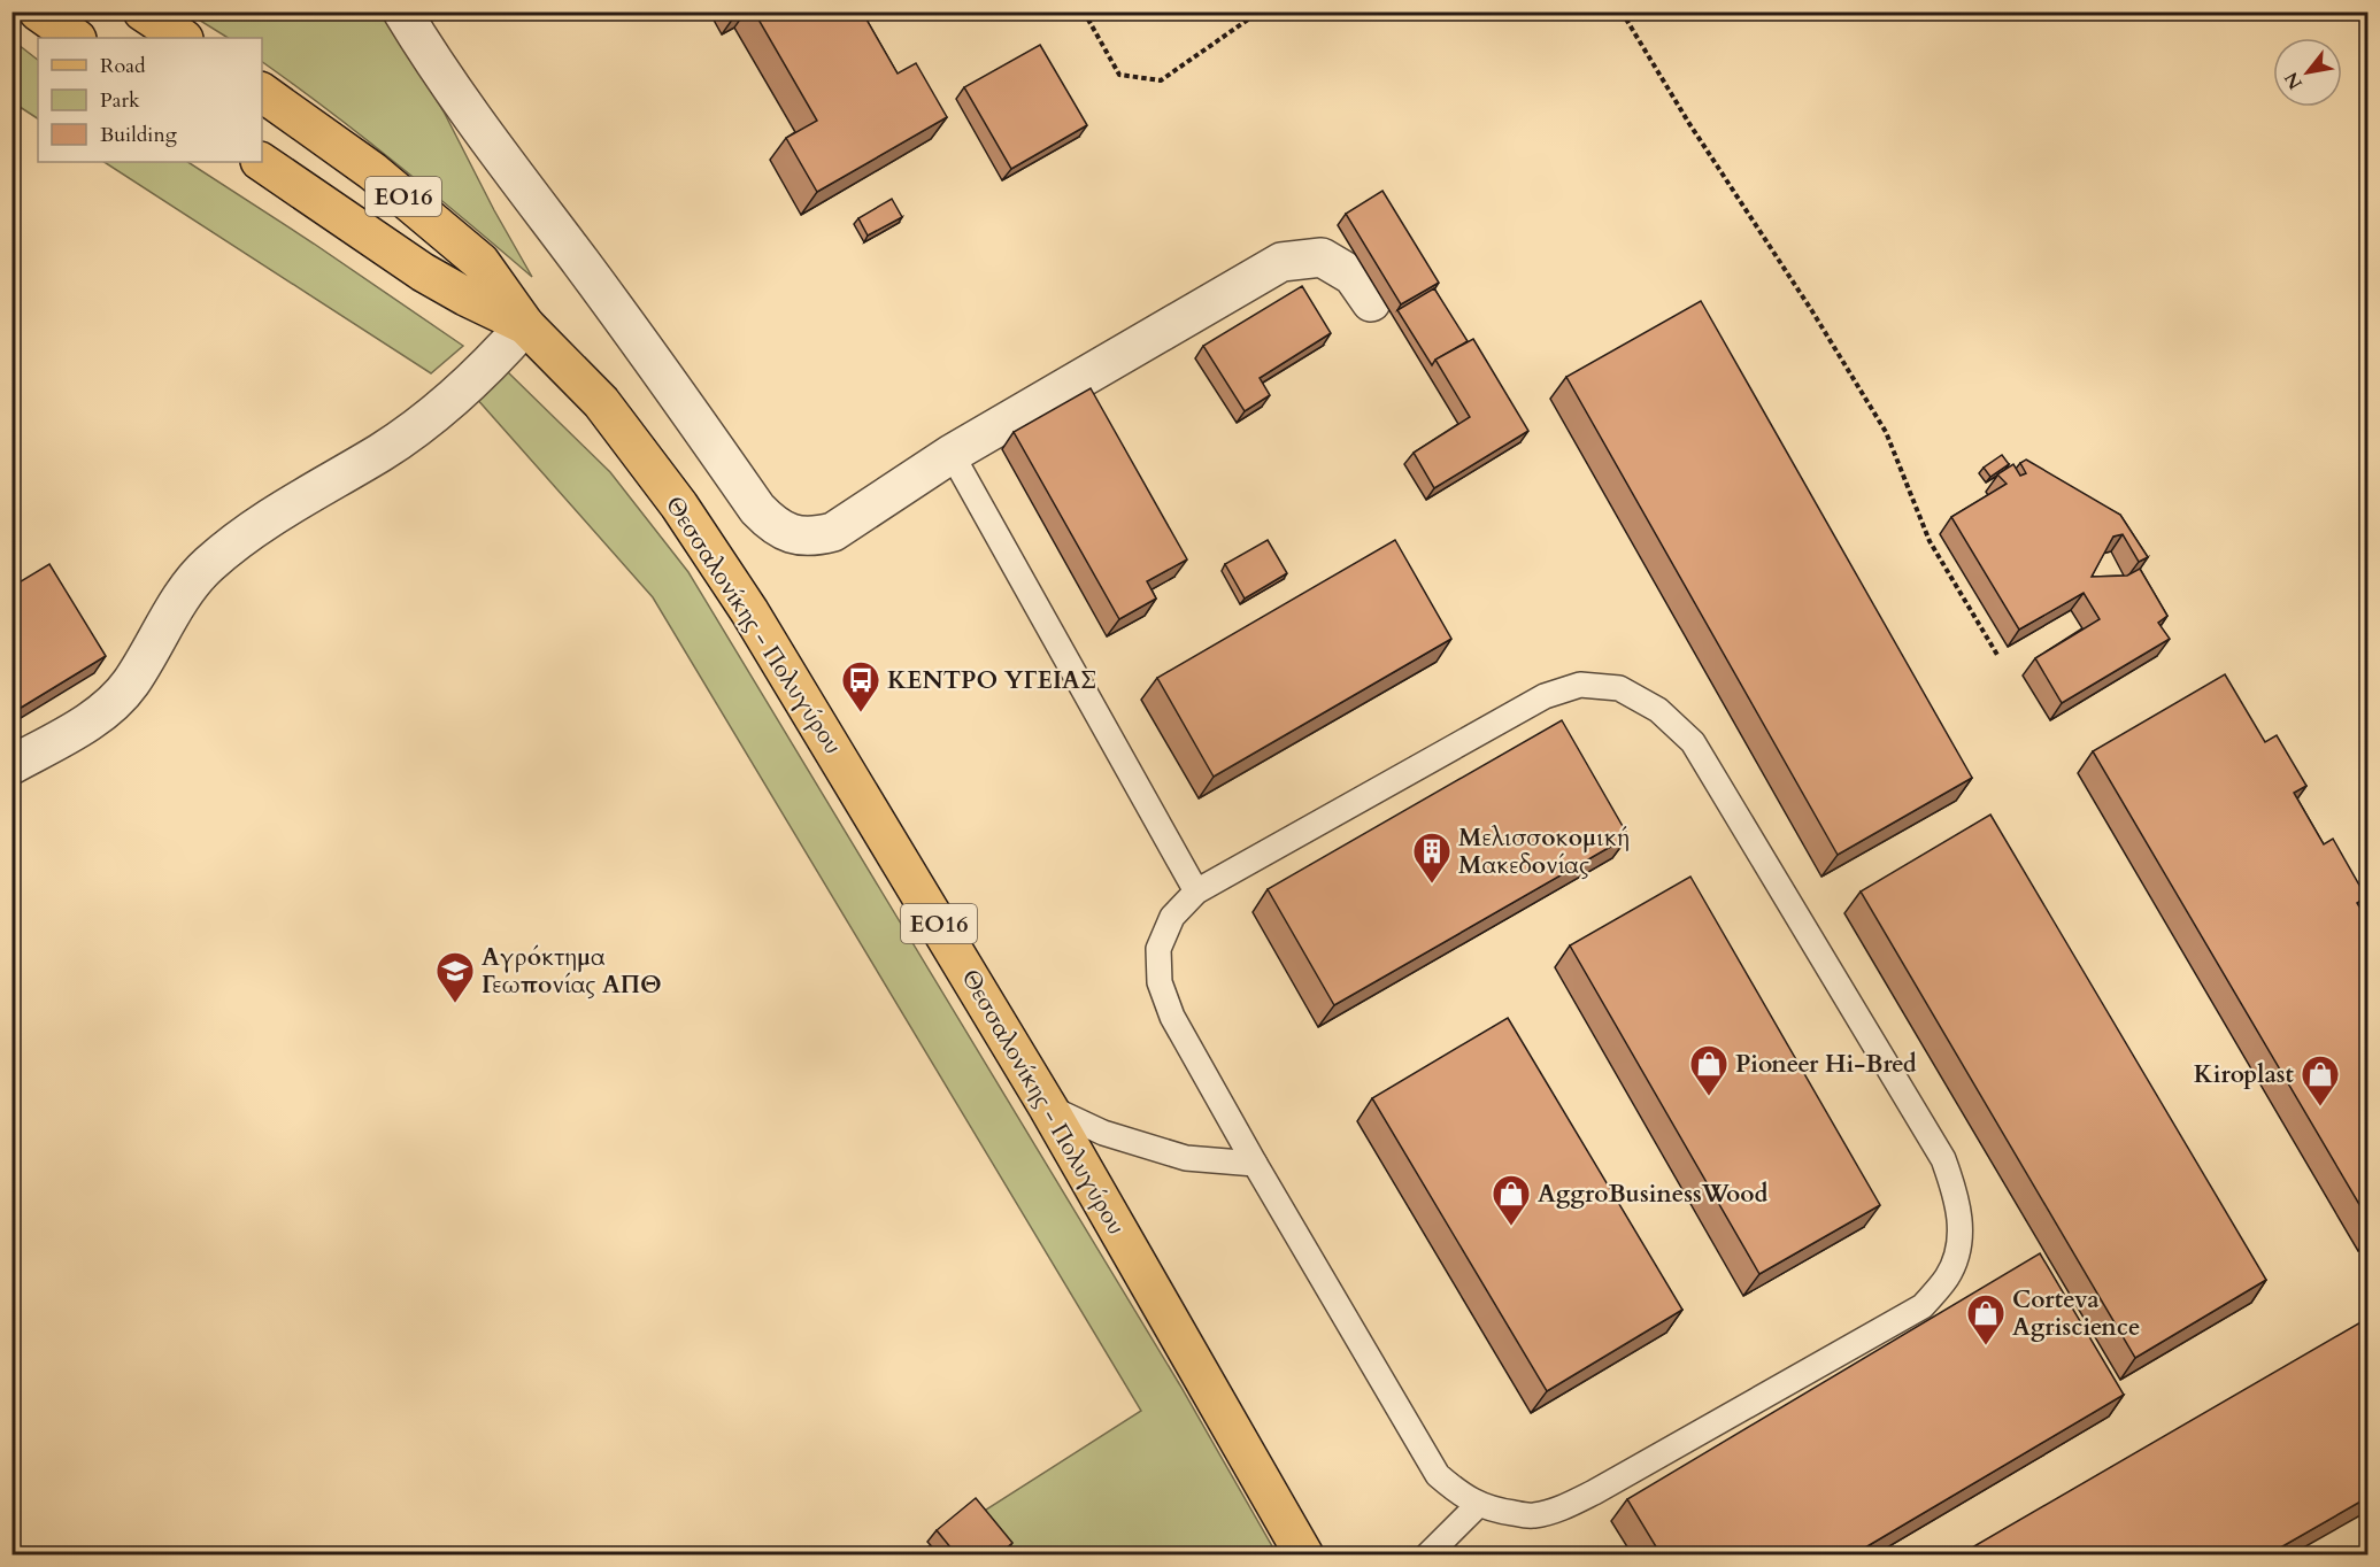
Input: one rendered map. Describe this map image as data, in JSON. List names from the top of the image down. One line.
{"streets":{"main road":["ΕΟ16","Θεσσαλονίκης - Πολυγύρου"]},"places":{"bus stop":["ΚΕΝΤΡΟ ΥΓΕΙΑΣ"],"building":["Μελισσοκομική Μακεδονίας"],"school or university":["Αγρόκτημα Γεωπονίας ΑΠΘ"],"shop":["Pioneer Hi-Bred","Kiroplast","AggroBusinessWood","Corteva Agriscience"]},"legend":["Road","Park","Building"],"north":"bottom left"}
